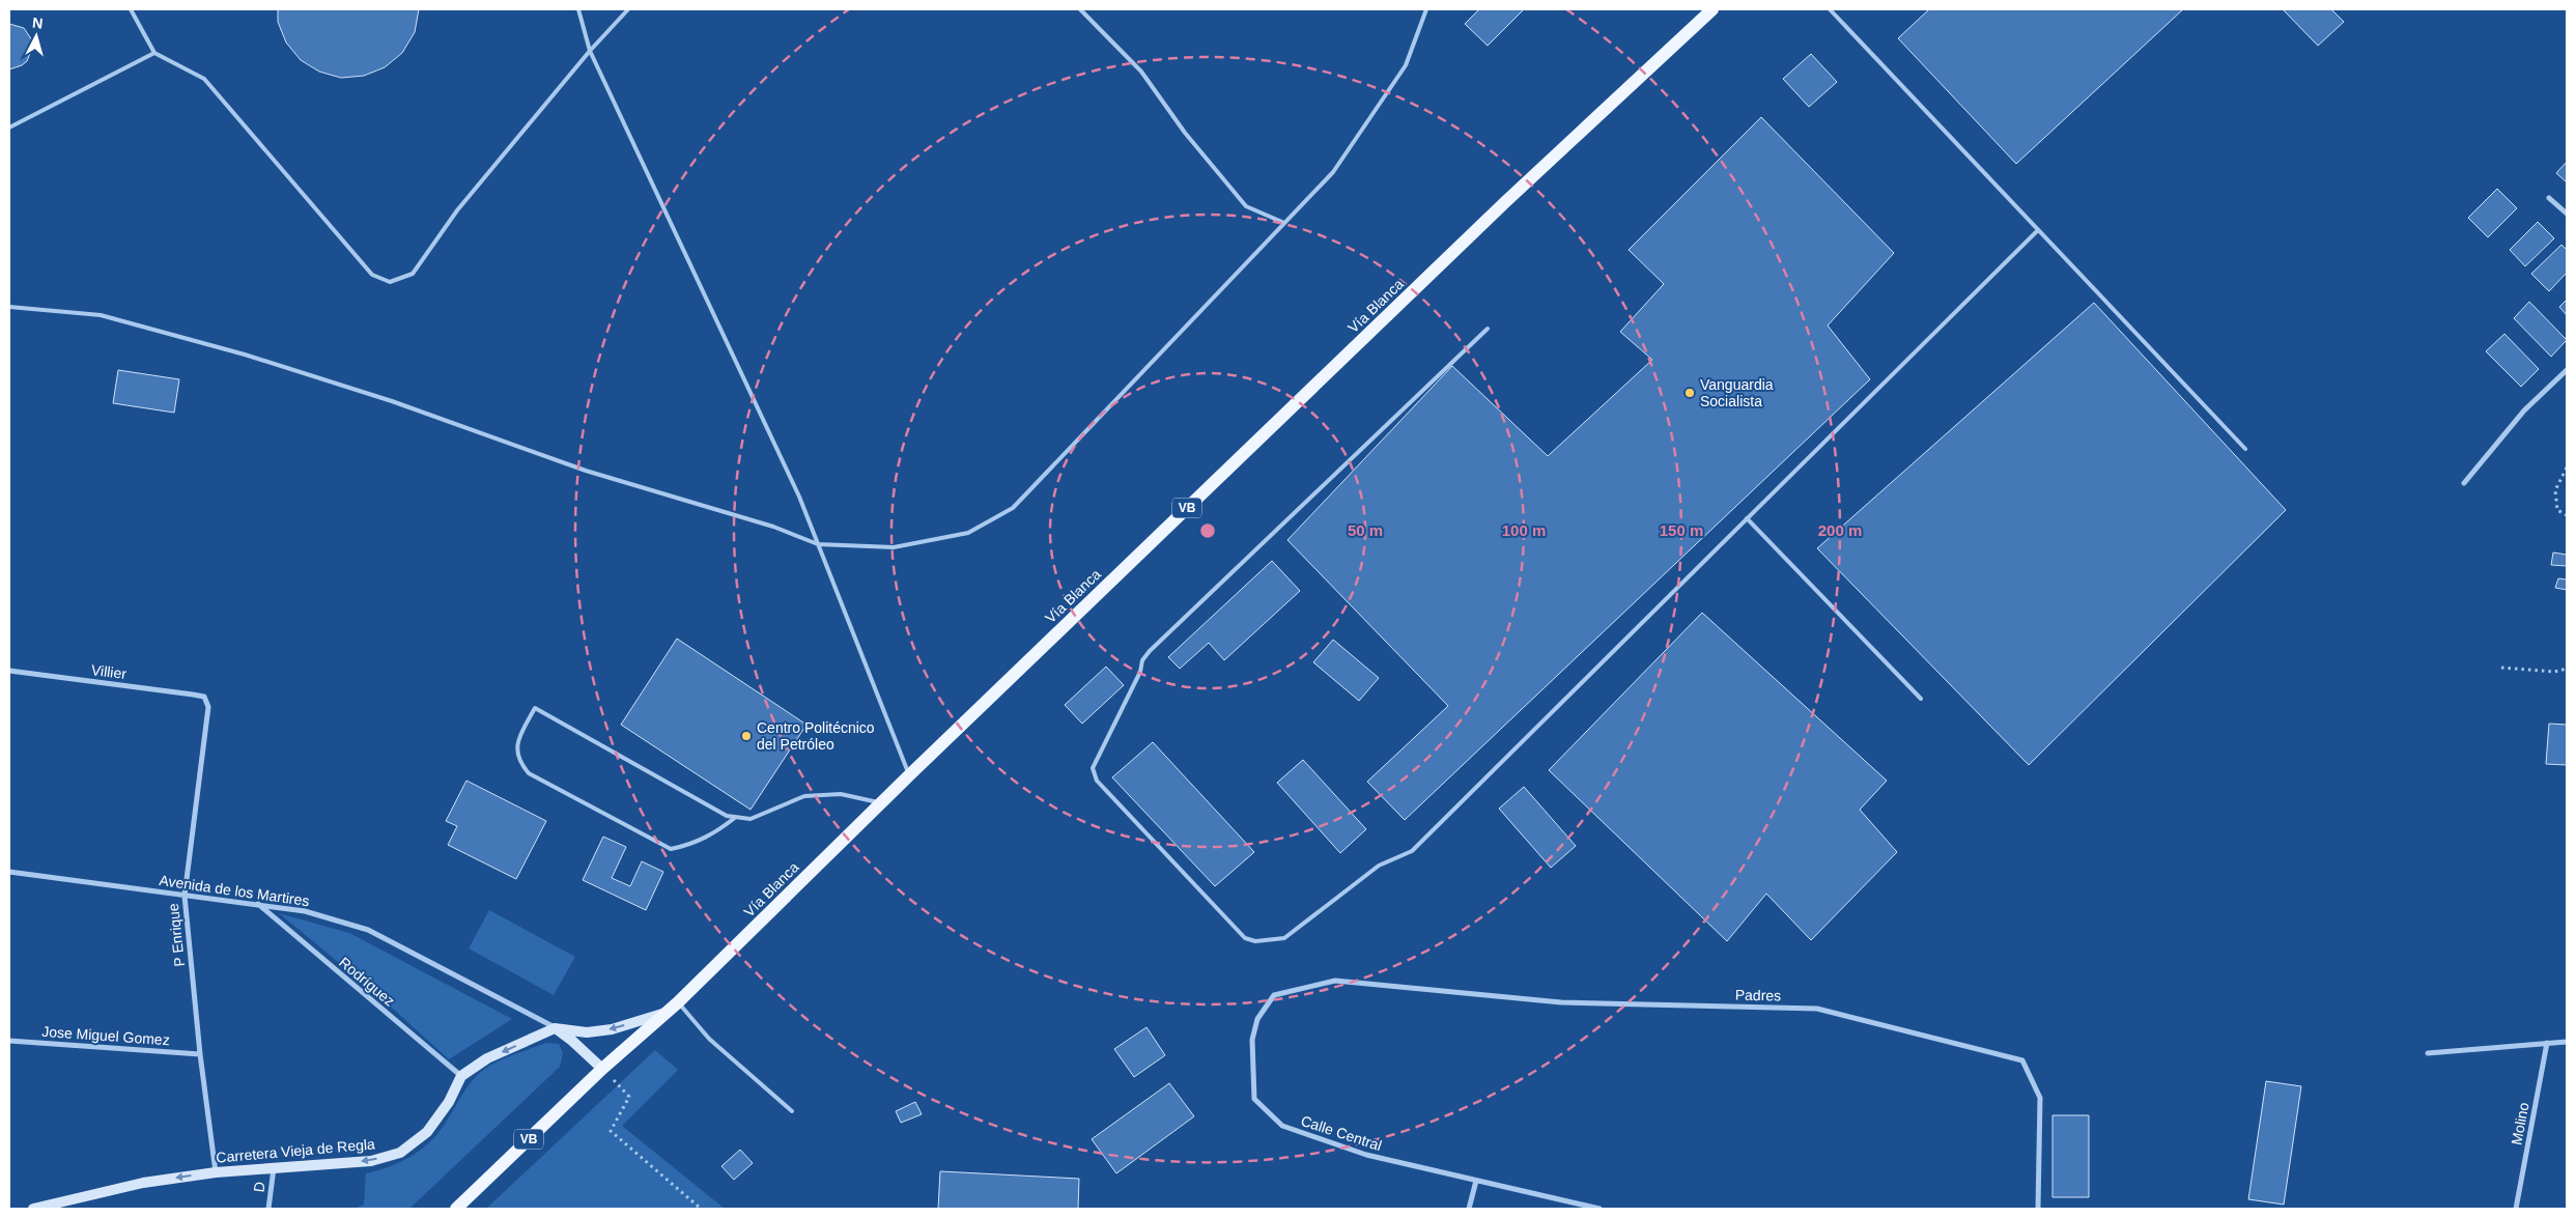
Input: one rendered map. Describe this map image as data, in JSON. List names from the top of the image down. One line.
{"streets":{"main road":["Vía Blanca","VB"],"street":["Villier","Avenida de los Martires","P Enrique","Rodríguez","Padres","Jose Miguel Gomez","Molino","Calle Central","Carretera Vieja de Regla","D"]},"crossings":[["Villier","P Enrique"],["Avenida de los Martires","P Enrique"],["Avenida de los Martires","Rodríguez"],["P Enrique","Jose Miguel Gomez"],["P Enrique","Carretera Vieja de Regla"],["Rodríguez","Carretera Vieja de Regla"],["Padres","Calle Central"],["Carretera Vieja de Regla","D"]],"one_way":["Carretera Vieja de Regla"],"places":["Vanguardia Socialista","Centro Politécnico del Petróleo"],"north":"top","rings":["50 m","100 m","150 m","200 m"]}
